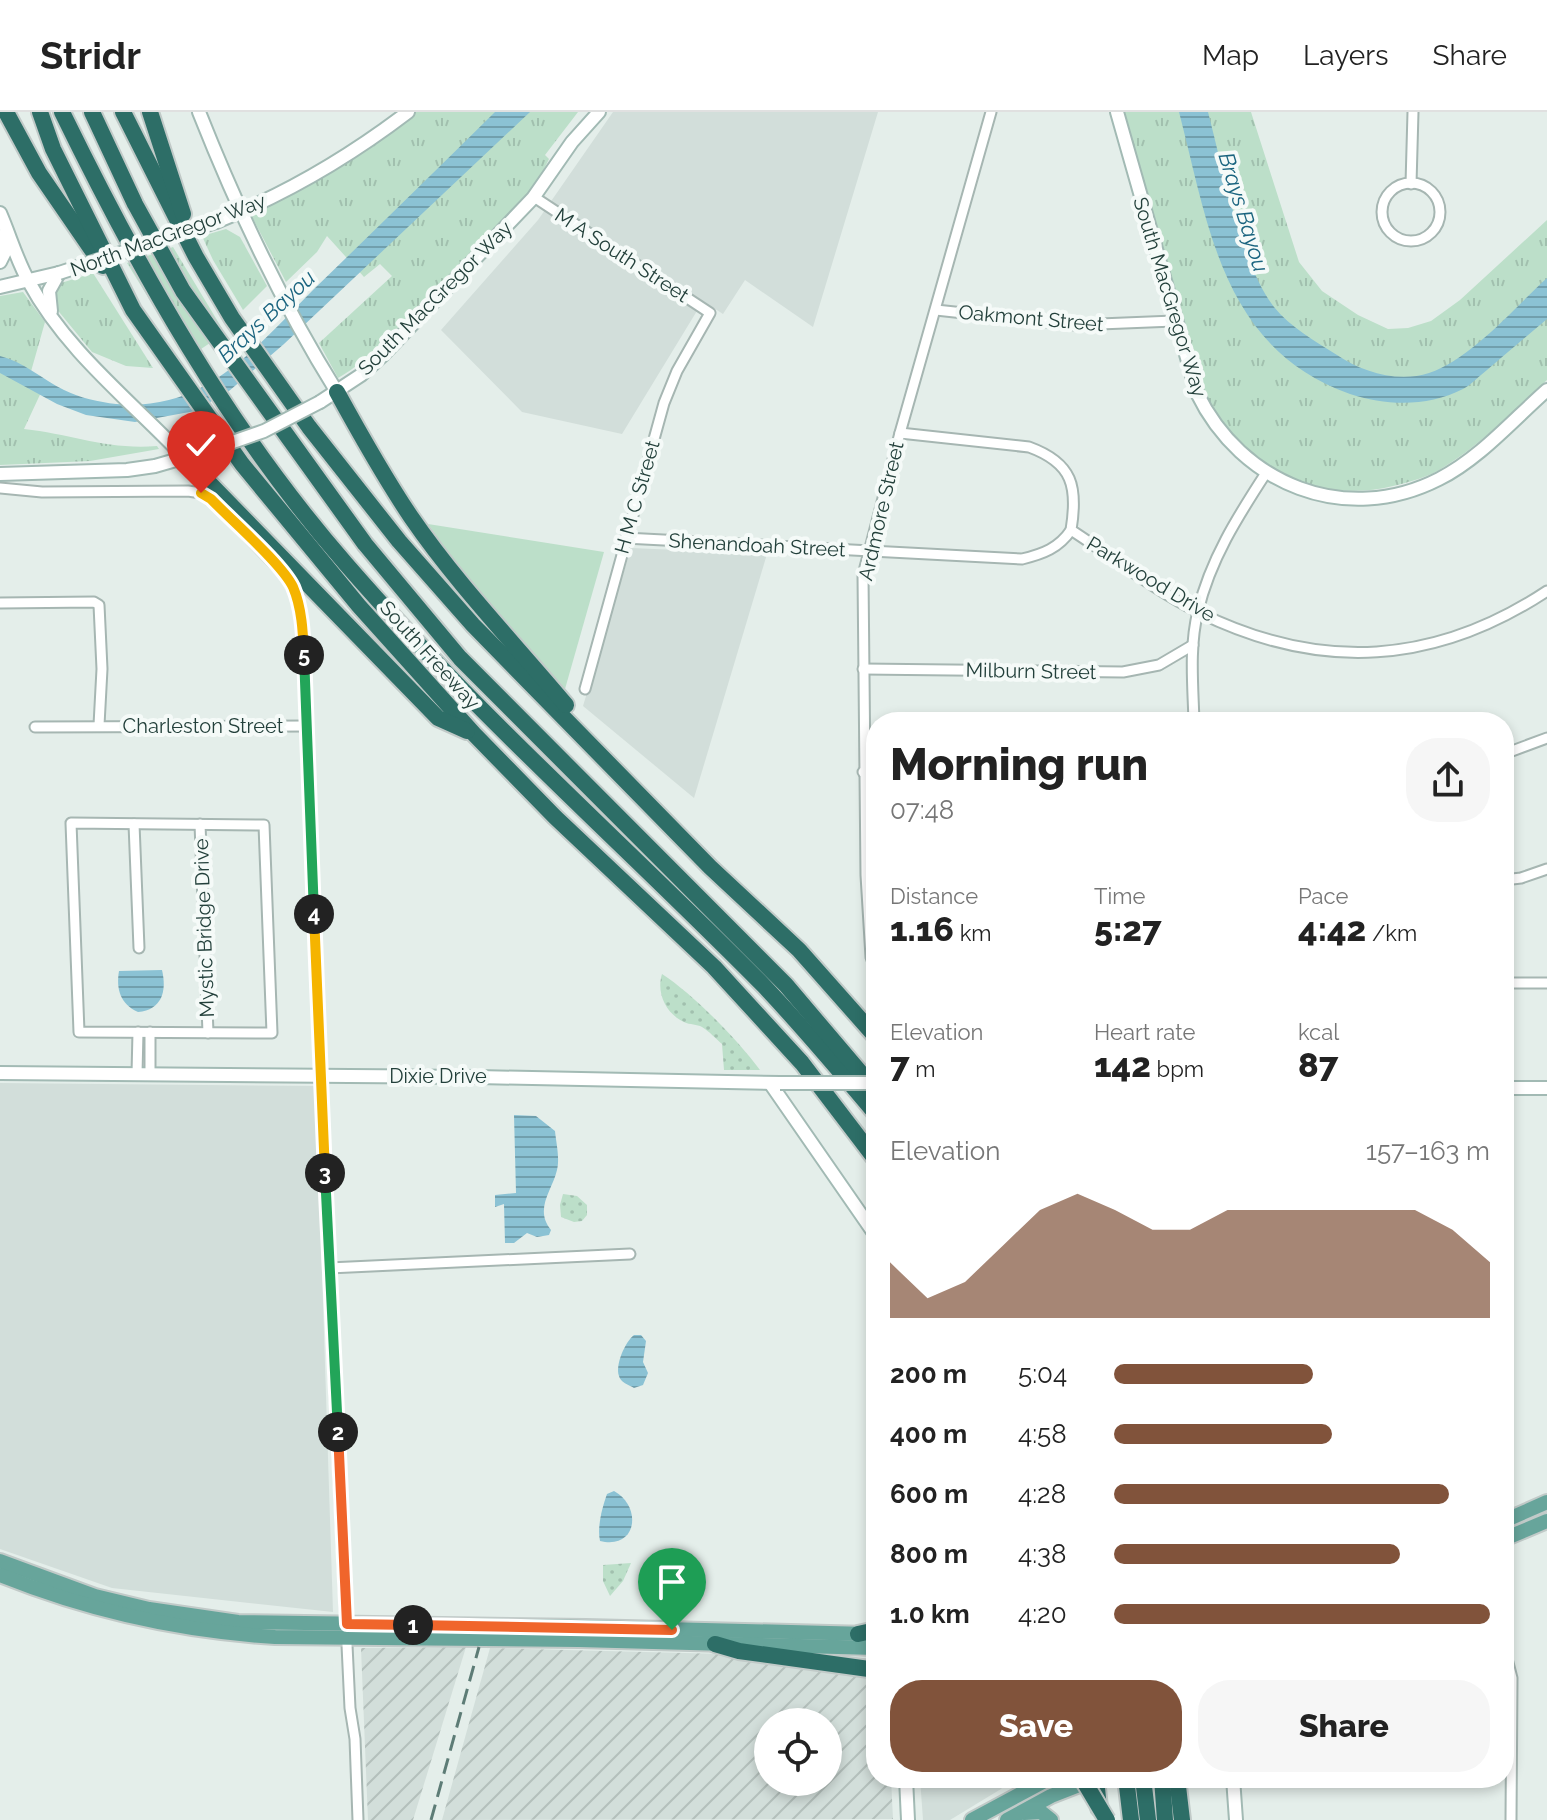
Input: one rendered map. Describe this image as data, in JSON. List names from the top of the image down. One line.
{"streets":{"highway":["South Freeway"],"main road":["North MacGregor Way","South MacGregor Way","Dixie Drive"],"street":["M A South Street","Oakmont Street","H M C Street","Ardmore Street","Shenandoah Street","Parkwood Drive","Milburn Street","Charleston Street","Mystic Bridge Drive"]},"crossings":[["M A South Street","South MacGregor Way"],["M A South Street","H M C Street"],["South MacGregor Way","Oakmont Street"],["Oakmont Street","Ardmore Street"],["H M C Street","Shenandoah Street"],["Ardmore Street","Shenandoah Street"],["Ardmore Street","Parkwood Drive"],["Ardmore Street","Milburn Street"],["Shenandoah Street","Parkwood Drive"]],"water":["Brays Bayou"],"page":{"header":"Stridr","nav":["Map","Layers","Share"],"pins":["5","4","3","2","1"],"heading":["Morning run","07:48"],"stats":[["Distance","1.16 km"],["Time","5:27"],["Pace","4:42 /km"],["Elevation","7 m"],["Heart rate","142 bpm"],["kcal","87"]],"chart":["Elevation","157–163 m"],"list":[{"name":"200 m","note":"5:04"},{"name":"400 m","note":"4:58"},{"name":"600 m","note":"4:28"},{"name":"800 m","note":"4:38"},{"name":"1.0 km","note":"4:20"}],"buttons":["Save","Share"]}}
